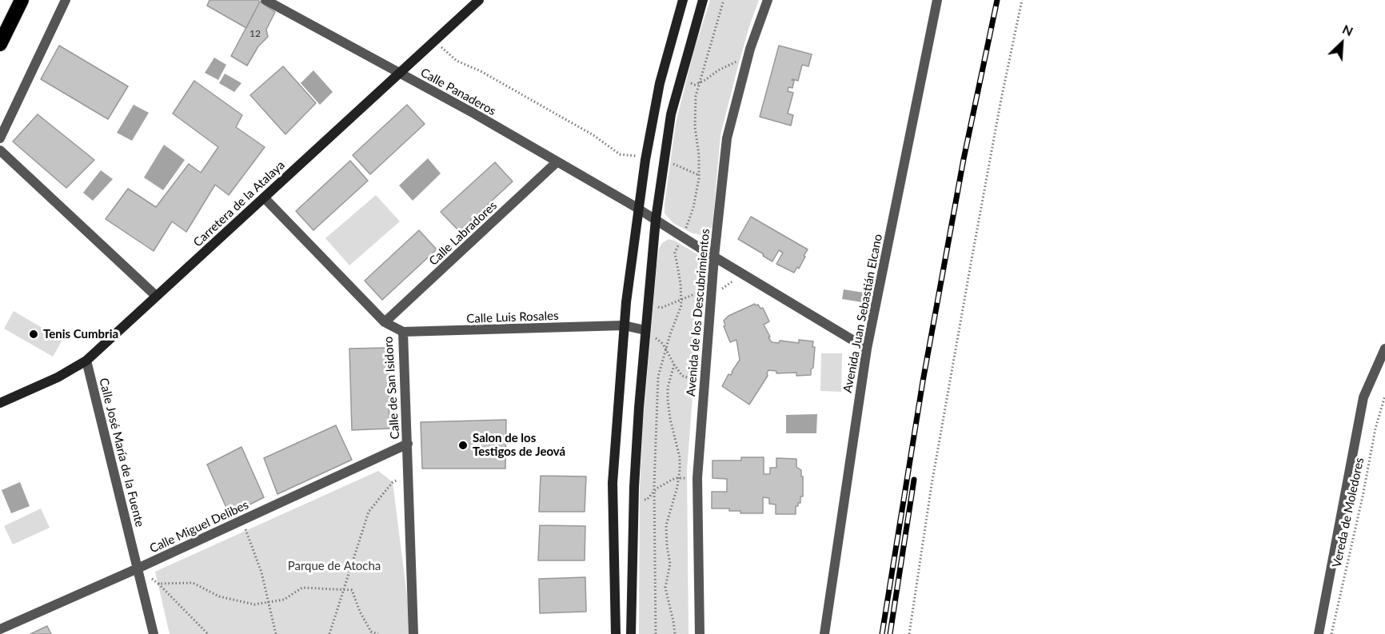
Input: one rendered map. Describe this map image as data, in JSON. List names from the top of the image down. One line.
{"streets":{"street":["Calle Panaderos","Carretera de la Atalaya","Calle Labradores","Avenida de los Descubrimientos","Avenida Juan Sebastián Elcano","Calle Luis Rosales","Calle de San Isidoro","Calle José María de la Fuente","Calle Miguel Delibes"],"path":["Vereda de Moledores"]},"crossings":[["Calle Panaderos","Carretera de la Atalaya"],["Calle Panaderos","Calle Labradores"],["Calle Panaderos","Avenida de los Descubrimientos"],["Calle Panaderos","Avenida Juan Sebastián Elcano"],["Carretera de la Atalaya","Calle de San Isidoro"],["Carretera de la Atalaya","Calle José María de la Fuente"],["Calle Labradores","Calle de San Isidoro"],["Calle Luis Rosales","Calle de San Isidoro"],["Calle de San Isidoro","Calle Miguel Delibes"],["Calle José María de la Fuente","Calle Miguel Delibes"]],"parks":["Parque de Atocha"],"places":["Tenis Cumbria","Salon de los Testigos de Jeová"],"house_numbers":["12"],"north":"top right"}
